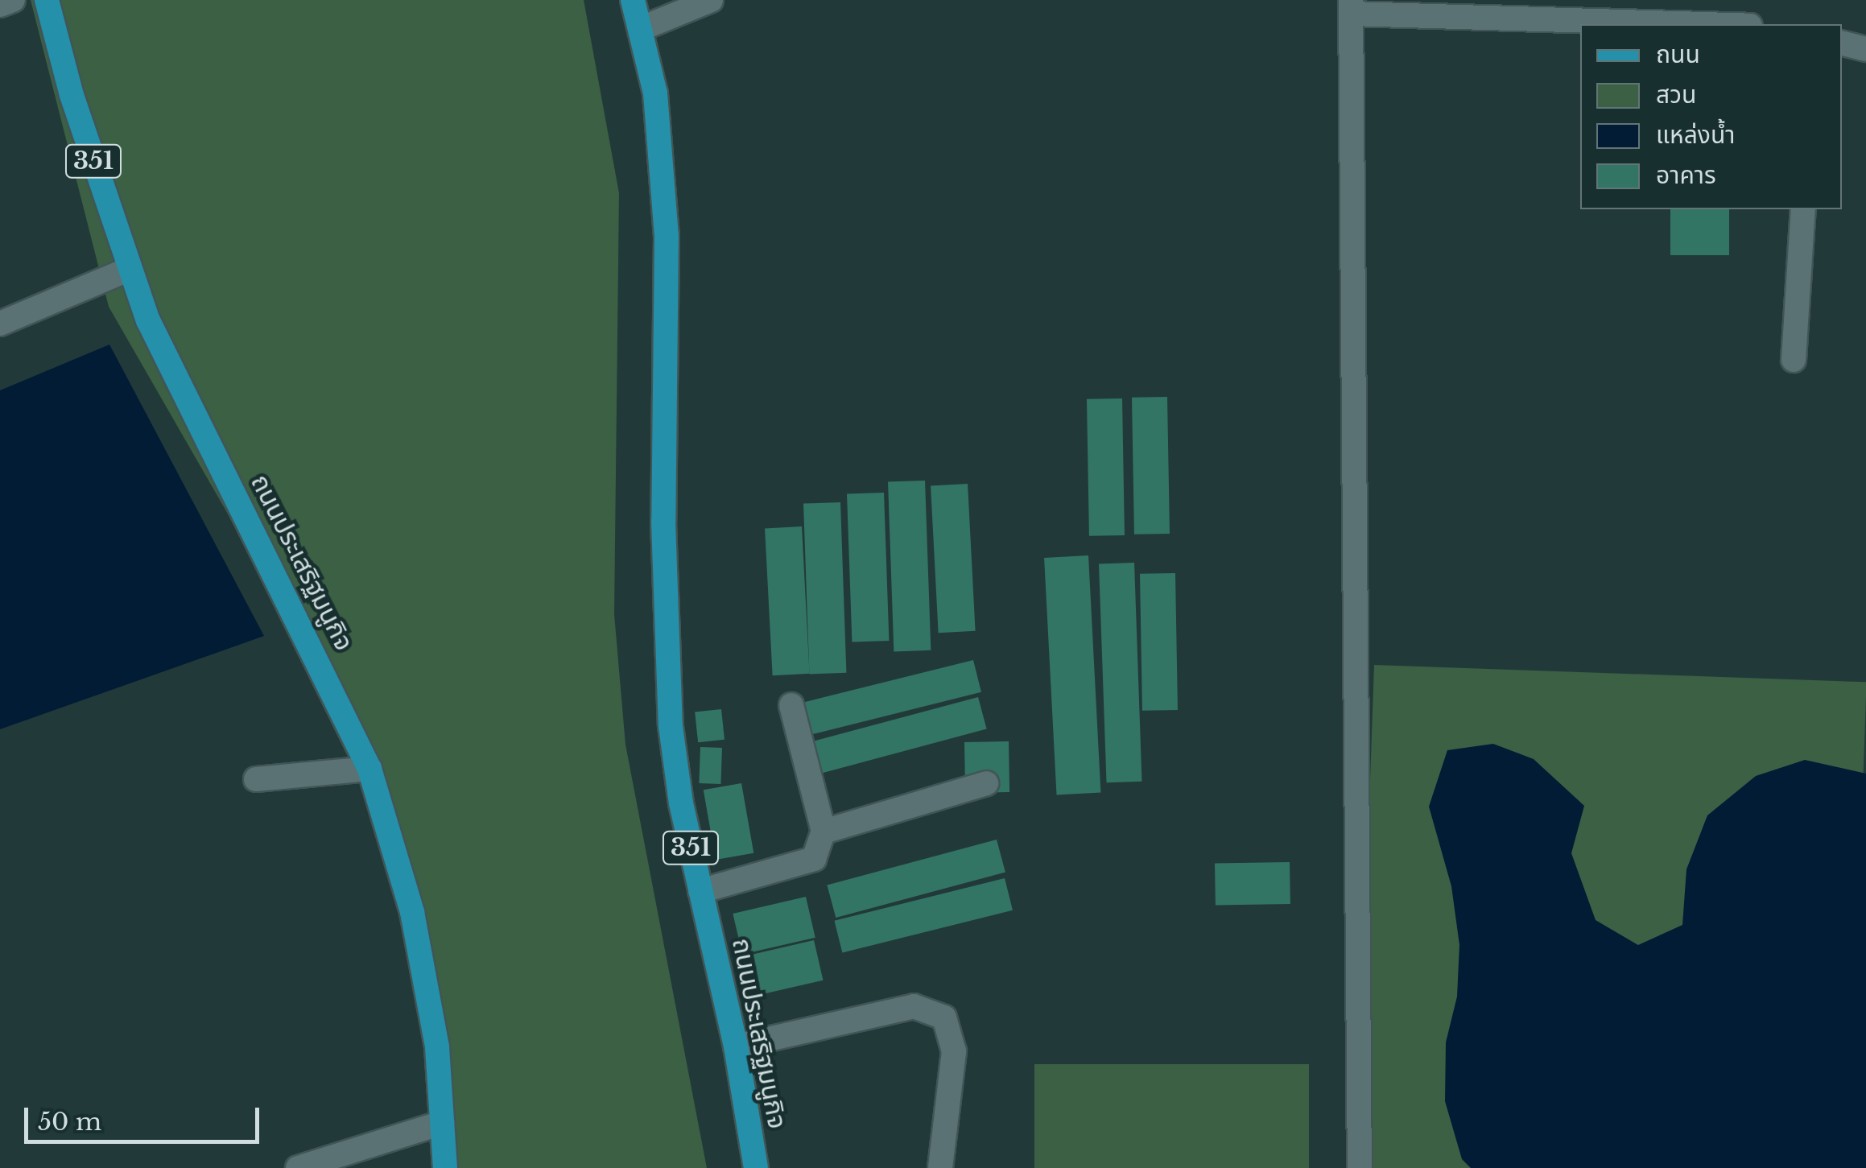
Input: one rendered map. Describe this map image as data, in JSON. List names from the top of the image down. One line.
{"streets":{"main road":["351","ถนนประเสริฐมนูกิจ"]},"legend":["ถนน","สวน","แหล่งน้ำ","อาคาร"],"scale_bar":"50 m"}
